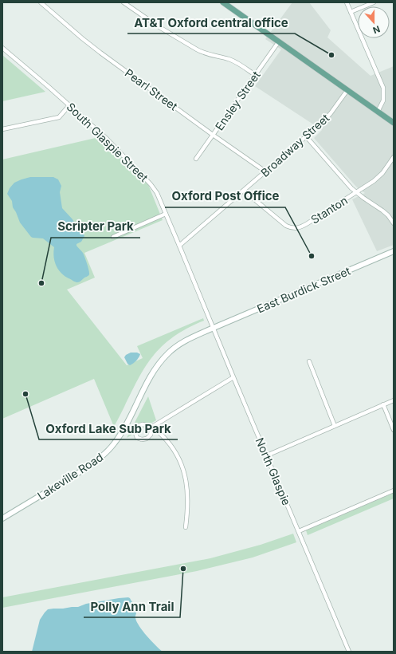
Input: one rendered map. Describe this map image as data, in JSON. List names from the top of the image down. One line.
{"streets":{"main road":["East Burdick Street","Lakeville Road"],"street":["Pearl Street","Ensley Street","South Glaspie Street","Broadway Street","Stanton","North Glaspie"]},"crossings":[["Pearl Street","Ensley Street"],["Pearl Street","Broadway Street"],["South Glaspie Street","Broadway Street"],["South Glaspie Street","East Burdick Street"],["South Glaspie Street","North Glaspie"],["South Glaspie Street","Lakeville Road"],["Broadway Street","Stanton"],["East Burdick Street","North Glaspie"],["East Burdick Street","Lakeville Road"],["North Glaspie","Lakeville Road"]],"places":["AT&T Oxford central office","Oxford Post Office","Scripter Park","Oxford Lake Sub Park","Polly Ann Trail"],"north":"bottom"}
